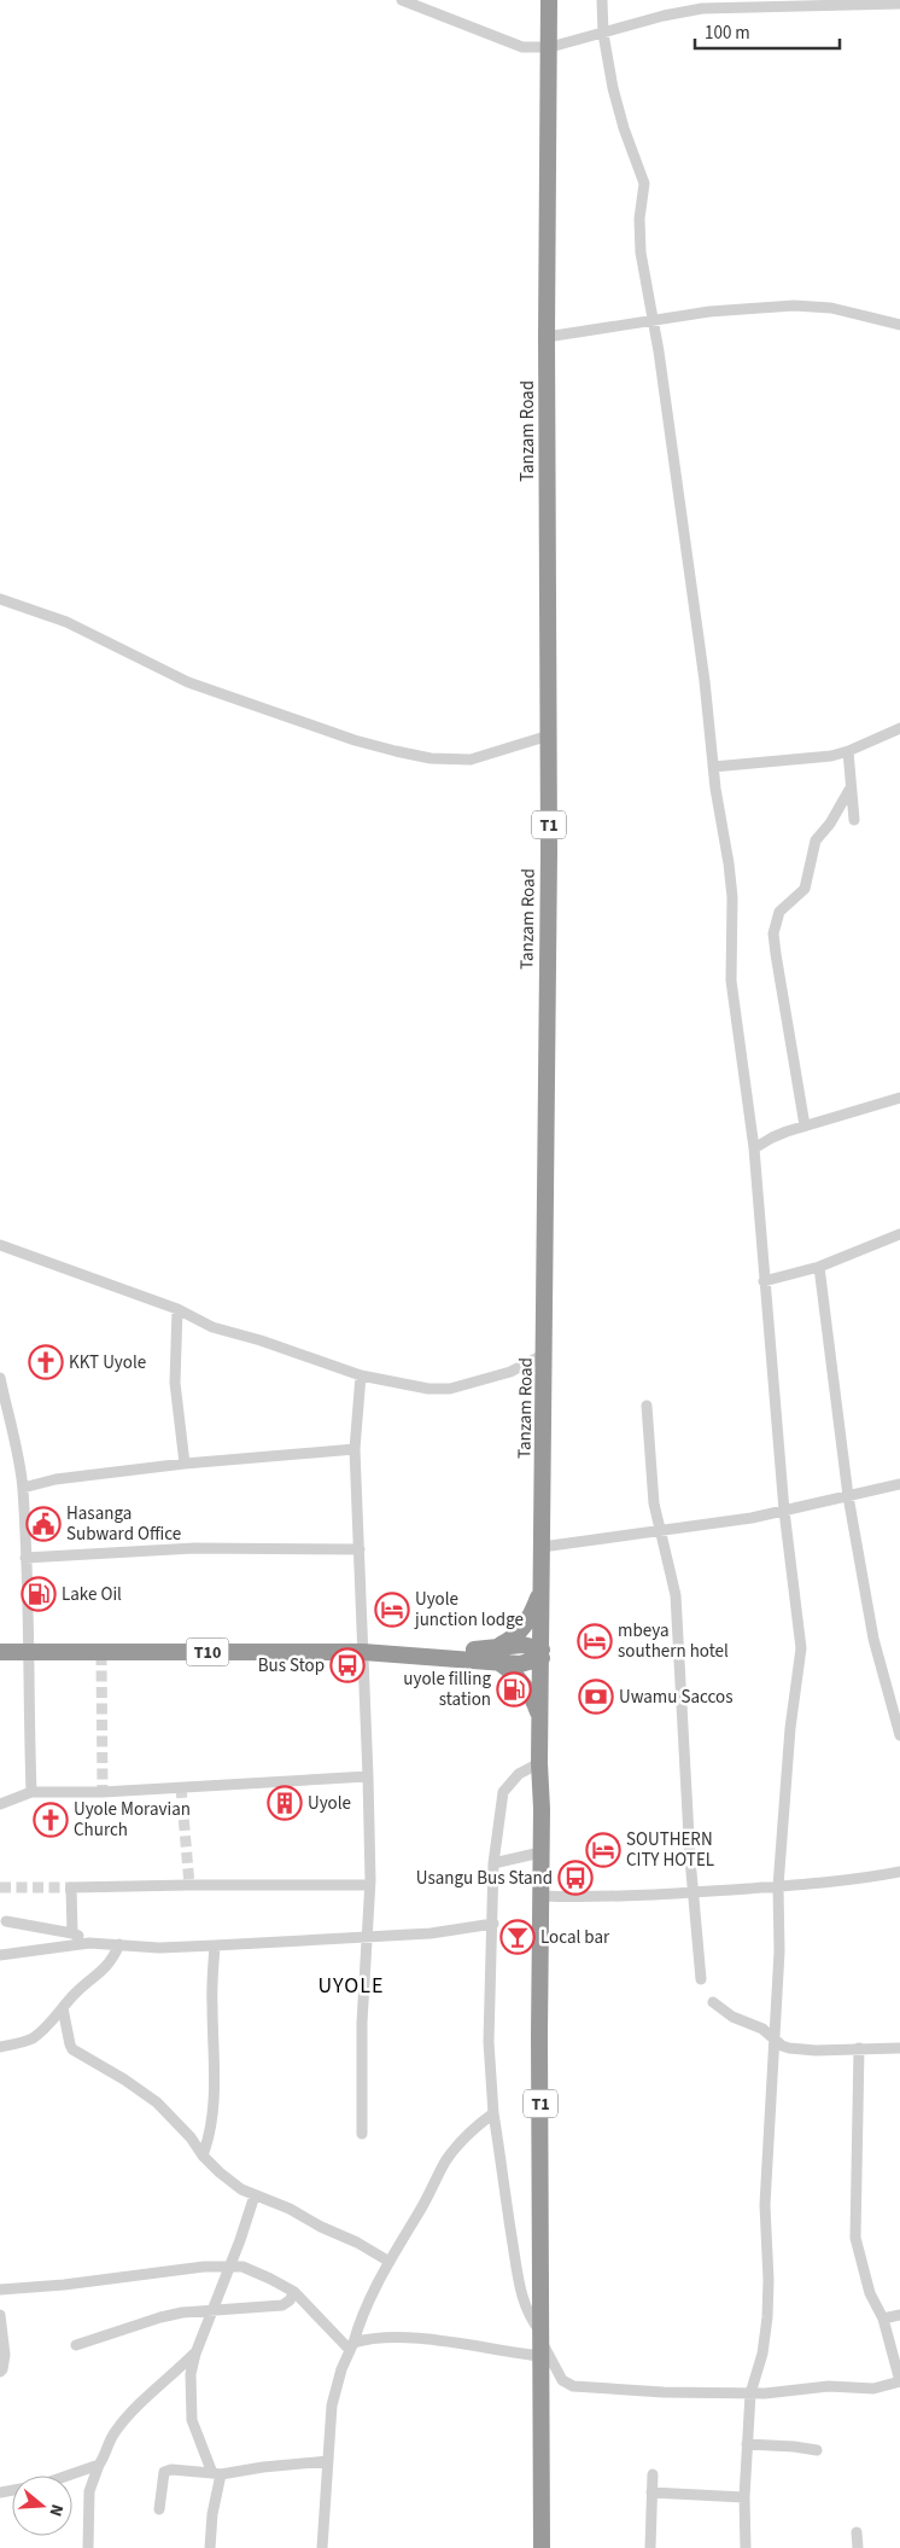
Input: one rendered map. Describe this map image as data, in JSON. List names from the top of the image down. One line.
{"streets":{"highway":["Tanzam Road","T1","T10"]},"crossings":[["Tanzam Road","T1"],["Tanzam Road","T10"],["T1","T10"]],"districts":["UYOLE"],"places":{"church":["KKT Uyole","Uyole Moravian Church"],"public building":["Hasanga Subward Office"],"fuel station":["Lake Oil","uyole filling station"],"hotel":["Uyole junction lodge","mbeya southern hotel","SOUTHERN CITY HOTEL"],"bus stop":["Bus Stop","Usangu Bus Stand"],"bank":["Uwamu Saccos"],"building":["Uyole"],"bar":["Local bar"]},"scale_bar":"100 m","north":"right"}
